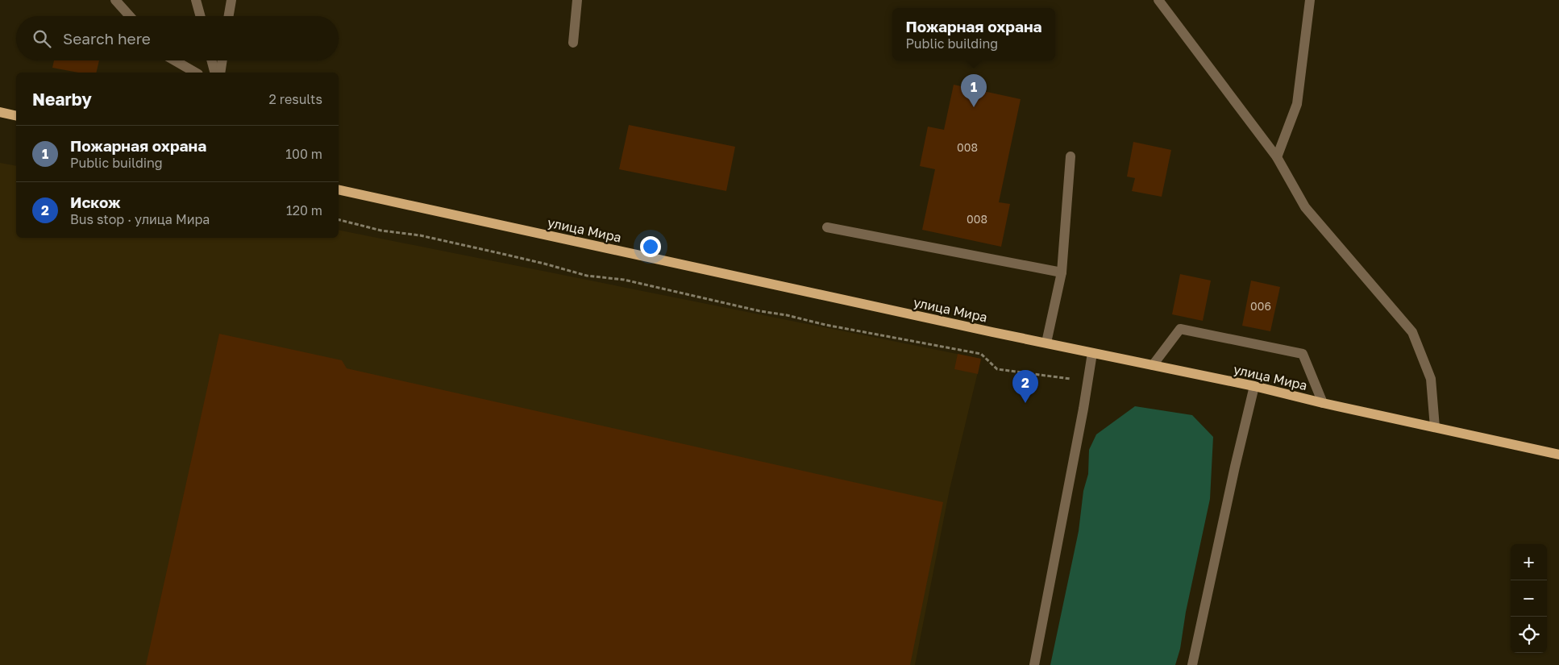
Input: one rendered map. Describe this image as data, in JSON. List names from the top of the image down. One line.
{"streets":{"main road":["улица Мира"]},"house_numbers":["008","008","006"],"page":{"popup":["Пожарная охрана","Public building"],"search":"Search here","heading":["Nearby","2 results"],"pins":["1","2"],"list":[{"mark":"1","name":"Пожарная охрана","note":"Public building","value":"100 m"},{"mark":"2","name":"Искож","note":"Bus stop · улица Мира","value":"120 m"}],"map_buttons":["+","−"]}}
